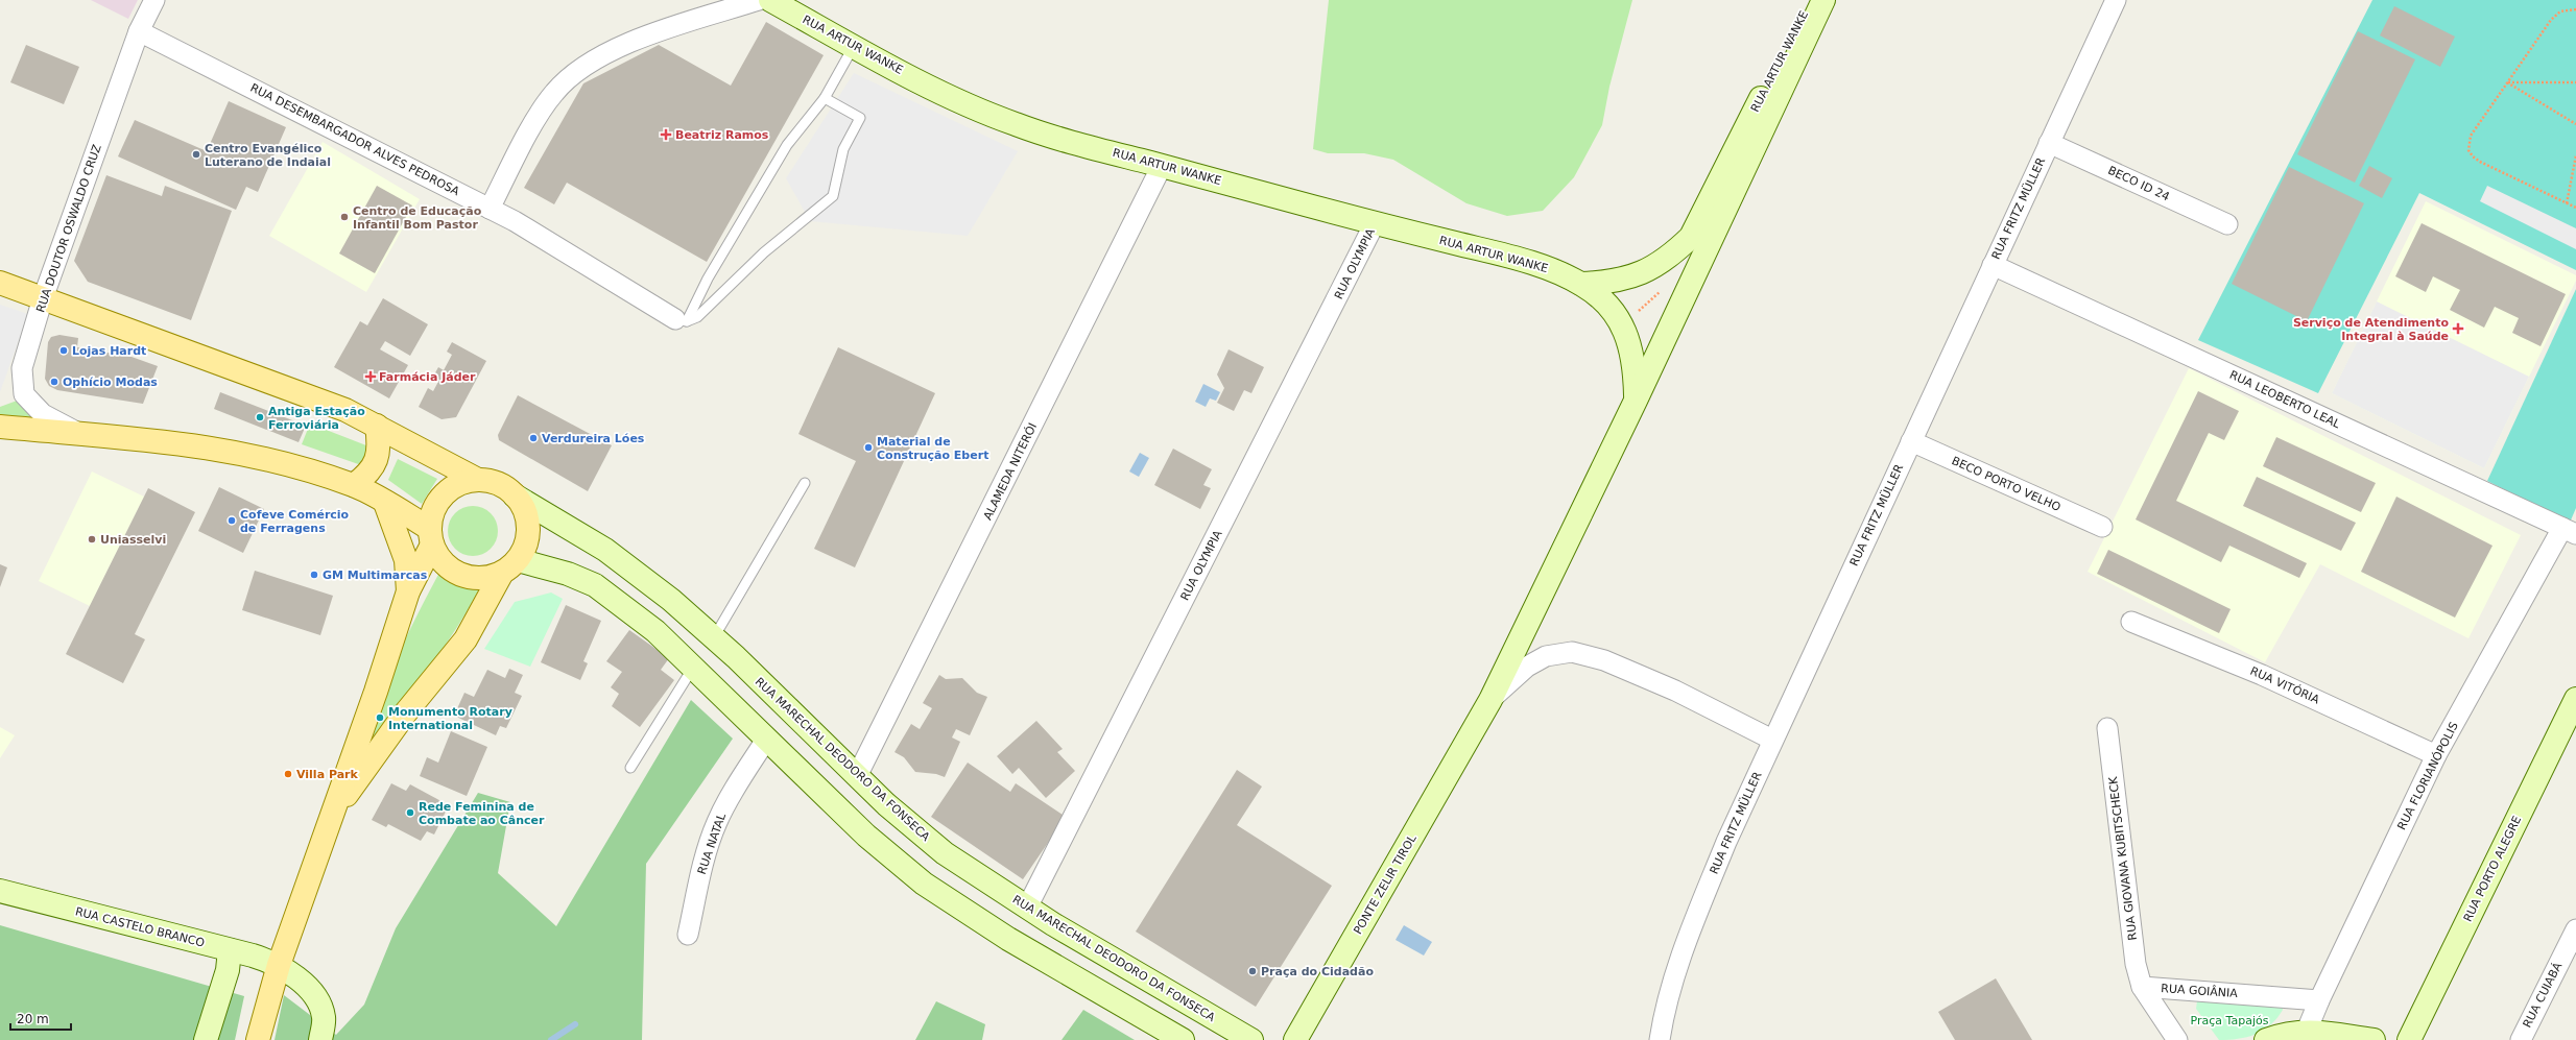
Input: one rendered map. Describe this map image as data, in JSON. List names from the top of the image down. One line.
{"streets":{"main road":["RUA ARTUR WANKE","RUA MARECHAL DEODORO DA FONSECA","RUA PORTO ALEGRE","PONTE ZELIR TIROL","RUA CASTELO BRANCO"],"street":["RUA DESEMBARGADOR ALVES PEDROSA","BECO ID 24","RUA FRITZ MÜLLER","RUA DOUTOR OSWALDO CRUZ","RUA OLYMPIA","RUA LEOBERTO LEAL","ALAMEDA NITERÓI","BECO PORTO VELHO","RUA VITÓRIA","RUA FLORIANÓPOLIS","RUA NATAL","RUA GIOVANA KUBITSCHECK","RUA GOIÂNIA","RUA CUIABÁ"]},"crossings":[["RUA ARTUR WANKE","RUA OLYMPIA"],["RUA ARTUR WANKE","ALAMEDA NITERÓI"],["RUA ARTUR WANKE","PONTE ZELIR TIROL"],["RUA DESEMBARGADOR ALVES PEDROSA","RUA DOUTOR OSWALDO CRUZ"],["BECO ID 24","RUA FRITZ MÜLLER"],["RUA FRITZ MÜLLER","RUA LEOBERTO LEAL"],["RUA FRITZ MÜLLER","BECO PORTO VELHO"],["RUA OLYMPIA","RUA MARECHAL DEODORO DA FONSECA"],["RUA LEOBERTO LEAL","RUA FLORIANÓPOLIS"],["ALAMEDA NITERÓI","RUA MARECHAL DEODORO DA FONSECA"],["RUA VITÓRIA","RUA FLORIANÓPOLIS"],["RUA FLORIANÓPOLIS","RUA GOIÂNIA"],["RUA GIOVANA KUBITSCHECK","RUA GOIÂNIA"]],"parks":["Praça Tapajós"],"places":{"health":["Beatriz Ramos","Serviço de Atendimento Integral à Saúde","Farmácia Jáder"],"other":["Centro Evangélico Luterano de Indaial","Centro de Educação Infantil Bom Pastor","Lojas Hardt","Ophício Modas","Antiga Estação Ferroviária","Verdureira Lóes","Material de Construção Ebert","Cofeve Comércio de Ferragens","Uniasselvi","GM Multimarcas","Monumento Rotary International","Villa Park","Rede Feminina de Combate ao Câncer","Praça do Cidadão"]},"scale_bar":"20 m"}
